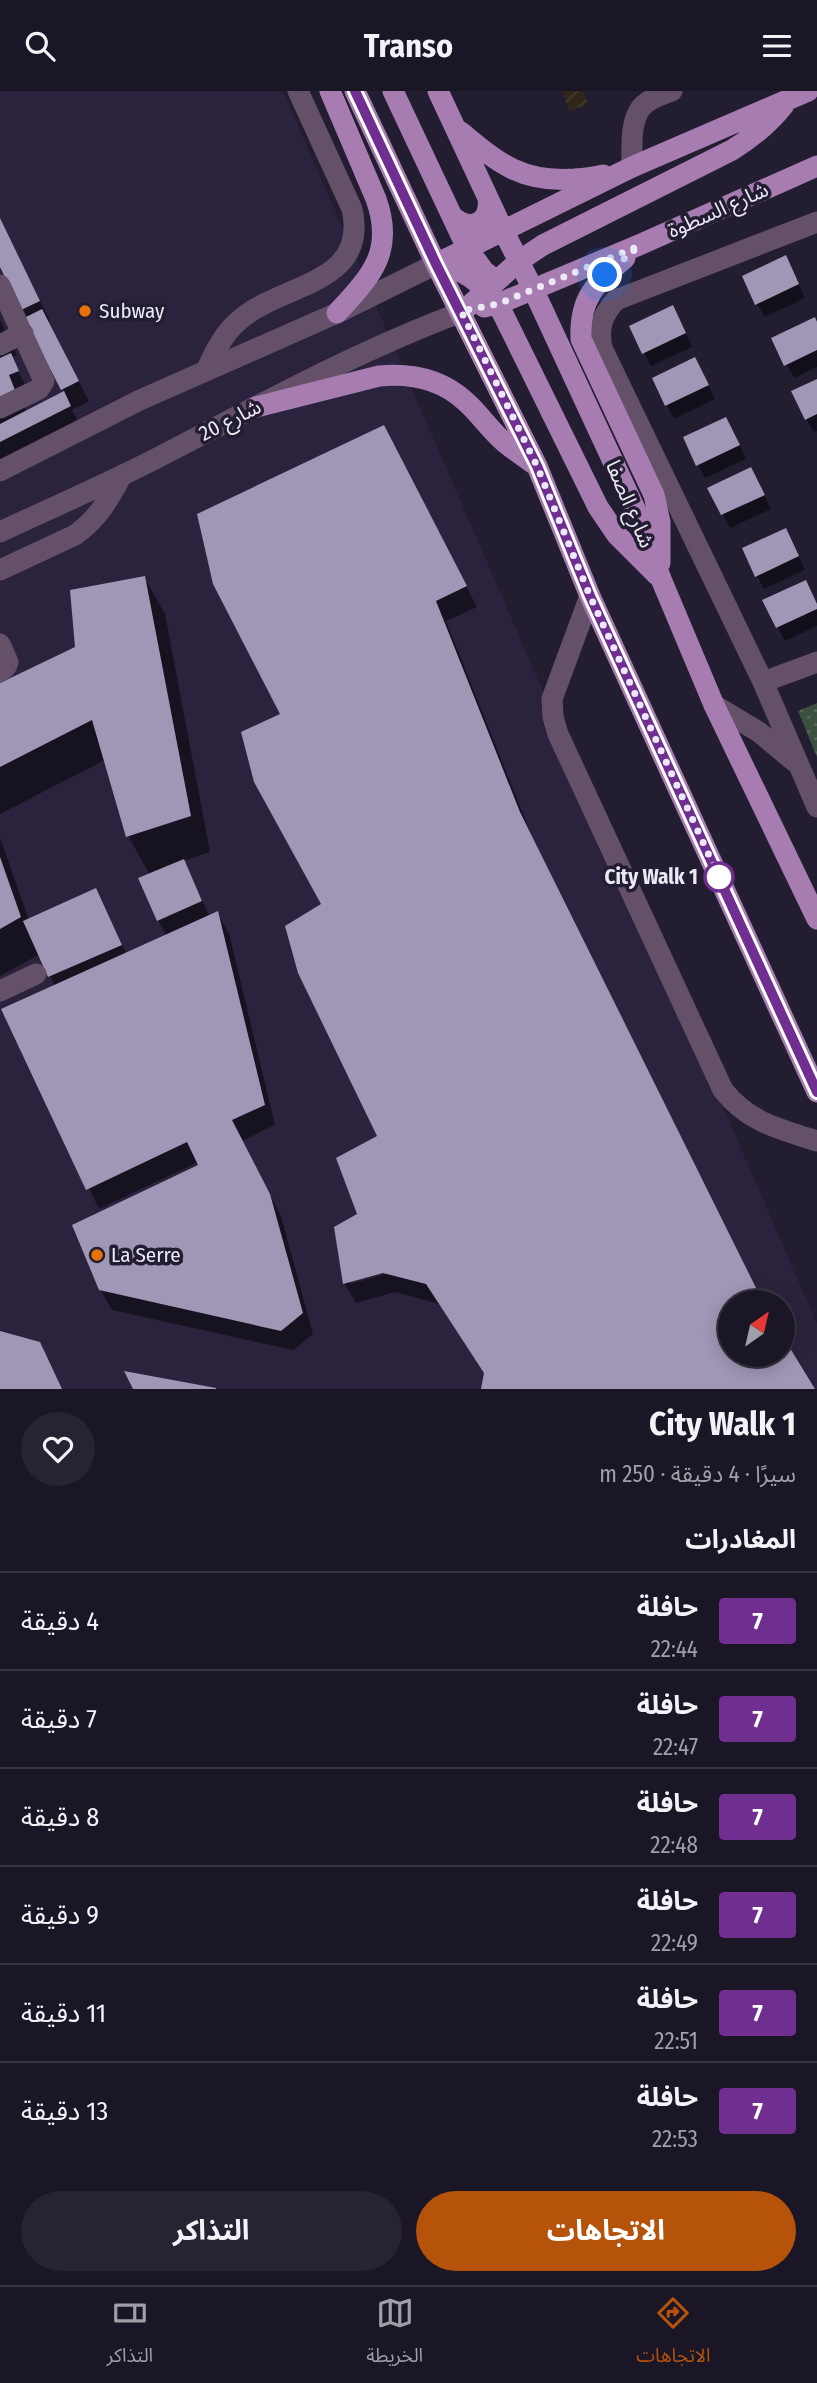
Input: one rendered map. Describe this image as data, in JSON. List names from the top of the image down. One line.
{"streets":{"main road":["شارع السطوة","شارع الصفا"],"street":["شارع 20"]},"crossings":[["شارع السطوة","شارع 20"],["شارع السطوة","شارع الصفا"]],"places":["Subway","City Walk 1","La Serre"],"lines":["bus line 7"],"north":"top right","page":{"header":"Transo","heading":[["City Walk 1","سيرًا · 4 دقيقة · 250 m"],"المغادرات"],"list":[{"mark":"7","name":"حافلة","note":"22:44","value":"4 دقيقة"},{"mark":"7","name":"حافلة","note":"22:47","value":"7 دقيقة"},{"mark":"7","name":"حافلة","note":"22:48","value":"8 دقيقة"},{"mark":"7","name":"حافلة","note":"22:49","value":"9 دقيقة"},{"mark":"7","name":"حافلة","note":"22:51","value":"11 دقيقة"},{"mark":"7","name":"حافلة","note":"22:53","value":"13 دقيقة"}],"buttons":["الاتجاهات","التذاكر"],"tabs":["الاتجاهات","الخريطة","التذاكر"]}}
